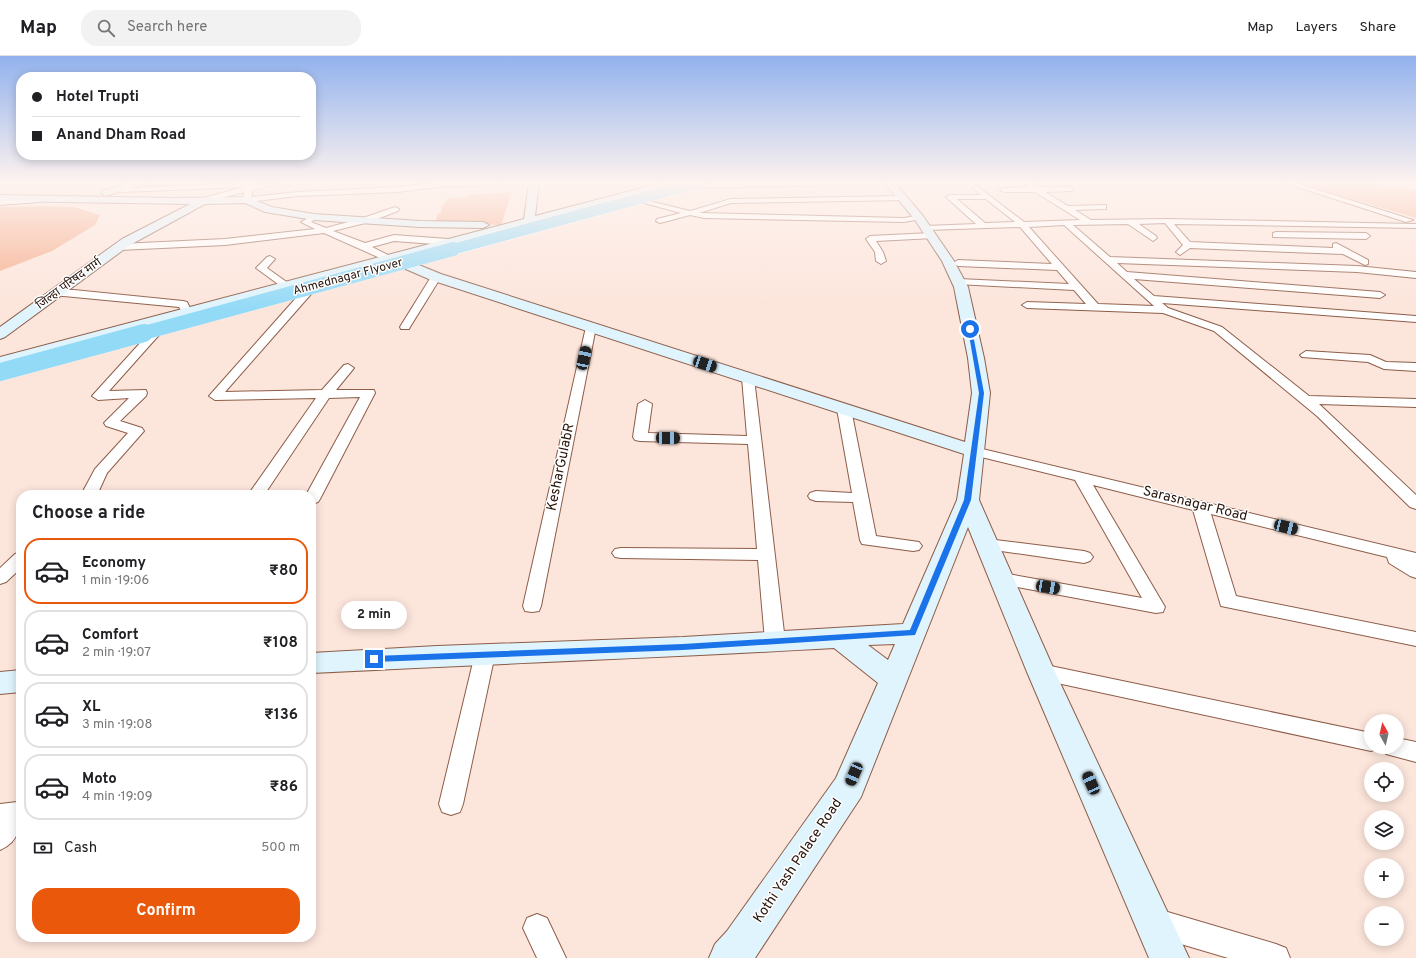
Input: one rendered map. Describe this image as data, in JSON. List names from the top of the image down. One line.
{"streets":{"highway":["Ahmednagar Flyover"],"street":["जिल्हा परिषद मार्ग","KesharGulabR","Sarasnagar Road","Kothi Yash Palace Road"]},"crossings":[["Sarasnagar Road","Kothi Yash Palace Road"]],"north":"top","page":{"header":"Map","search":"Search here","nav":["Map","Layers","Share"],"banner":["Hotel Trupti","Anand Dham Road"],"heading":"Choose a ride","list":[{"name":"Economy","note":"1 min · 19:06","value":"₹80"},{"name":"Comfort","note":"2 min · 19:07","value":"₹108"},{"name":"XL","note":"3 min · 19:08","value":"₹136"},{"name":"Moto","note":"4 min · 19:09","value":"₹86"}],"bubble":"2 min","map_buttons":["+","−"],"pay":["Cash","500 m"],"buttons":"Confirm"}}
